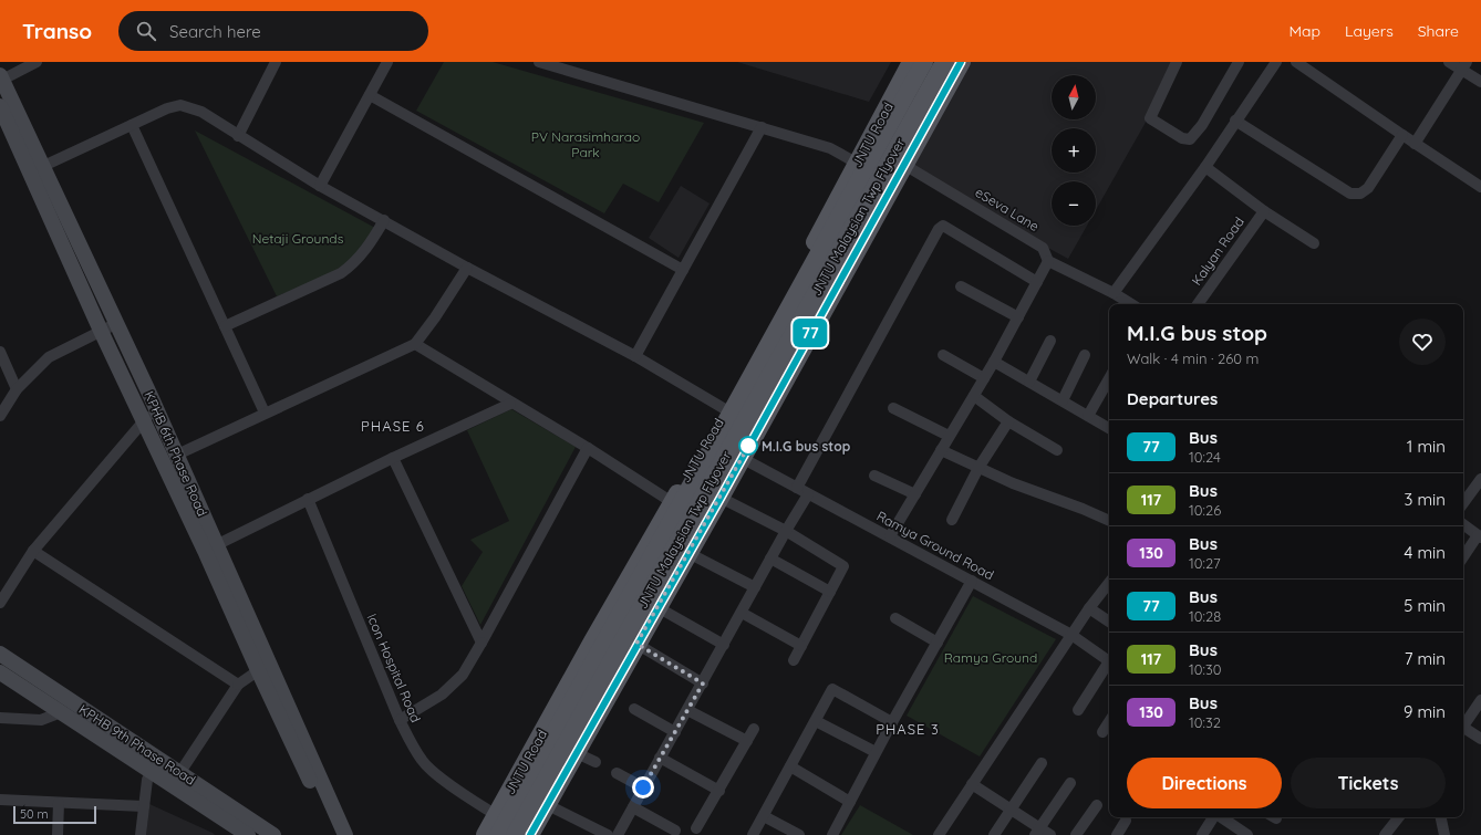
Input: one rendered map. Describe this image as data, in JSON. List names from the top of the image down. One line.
{"streets":{"main road":["JNTU Road","JNTU Malaysian Twp Flyover"],"street":["eSeva Lane","Kalyan Road","KPHB 6th Phase Road","Ramya Ground Road","Icon Hospital Road","KPHB 9th Phase Road"]},"crossings":[["JNTU Road","Icon Hospital Road"]],"districts":["PHASE 6","PHASE 3"],"parks":["PV Narasimharao Park","Netaji Grounds","Ramya Ground"],"places":["M.I.G bus stop"],"lines":["bus line 77"],"scale_bar":"50 m","north":"top","page":{"header":"Transo","search":"Search here","nav":["Map","Layers","Share"],"on_map":"77","map_buttons":["+","−"],"heading":[["M.I.G bus stop","Walk · 4 min · 260 m"],"Departures"],"list":[{"mark":"77","name":"Bus","note":"10:24","value":"1 min"},{"mark":"117","name":"Bus","note":"10:26","value":"3 min"},{"mark":"130","name":"Bus","note":"10:27","value":"4 min"},{"mark":"77","name":"Bus","note":"10:28","value":"5 min"},{"mark":"117","name":"Bus","note":"10:30","value":"7 min"},{"mark":"130","name":"Bus","note":"10:32","value":"9 min"}],"buttons":["Directions","Tickets"],"scale":"50 m"}}
